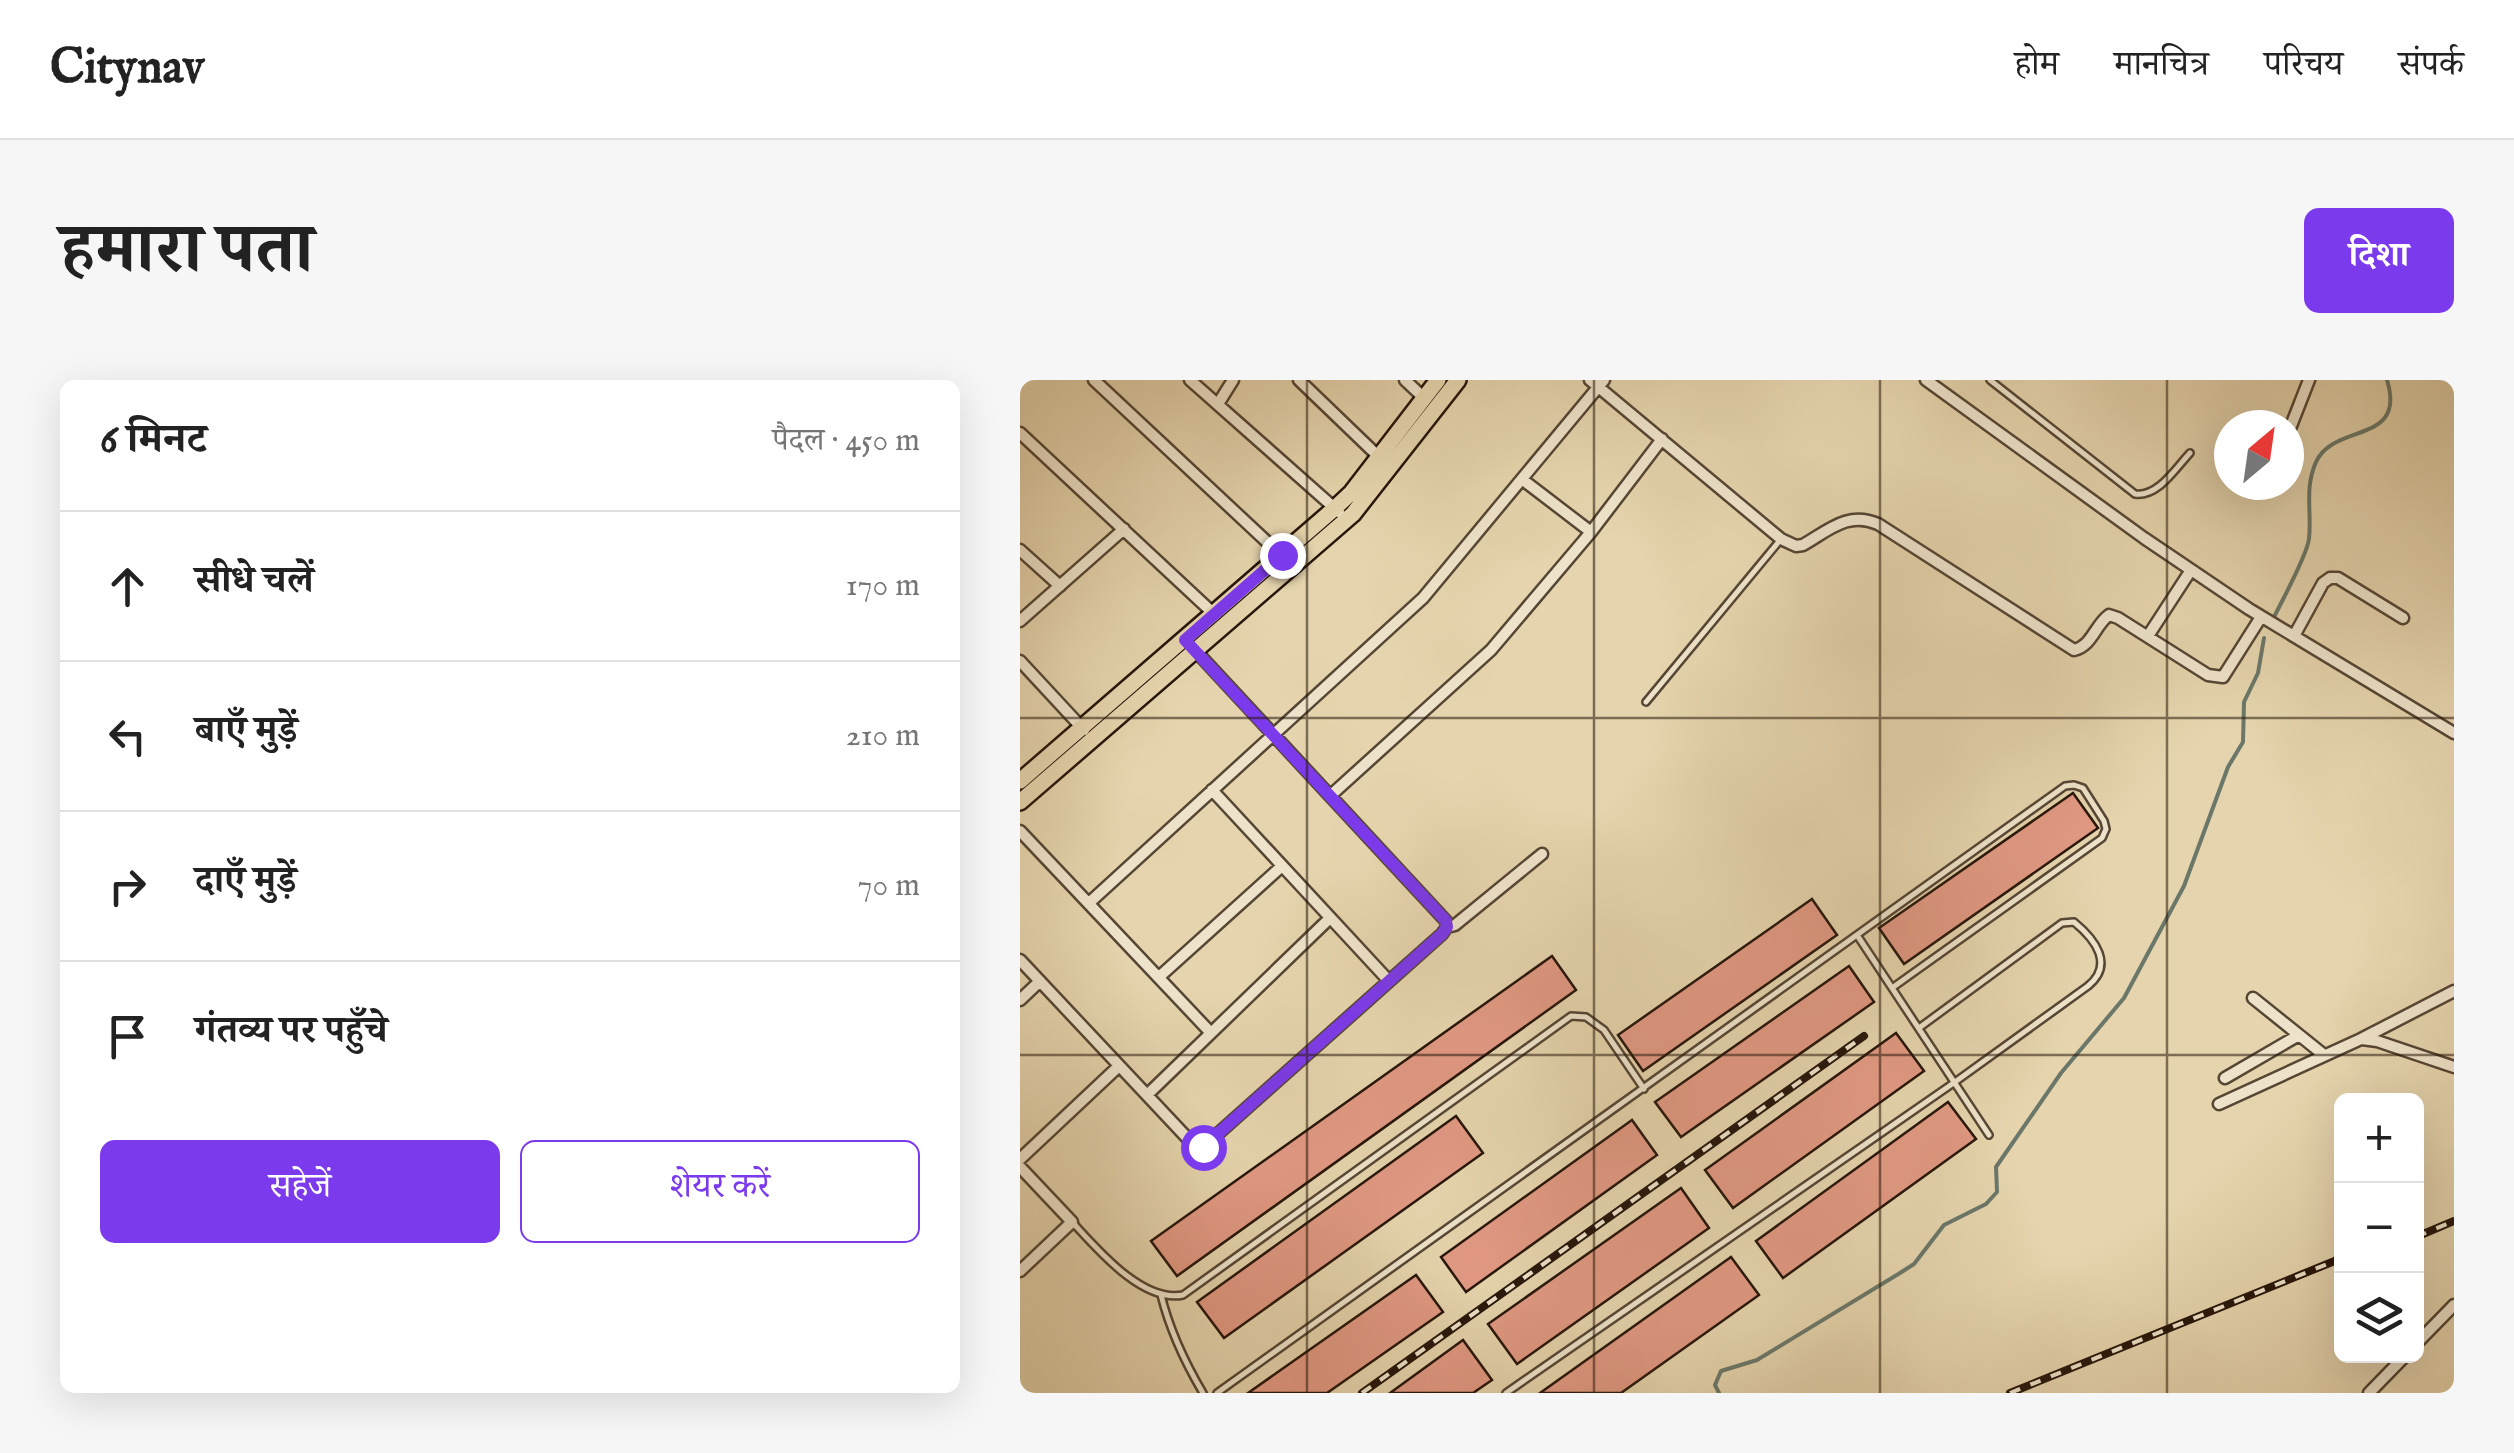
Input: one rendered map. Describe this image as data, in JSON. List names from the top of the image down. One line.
{"north":"top right","page":{"header":"Citynav","nav":["होम","मानचित्र","परिचय","संपर्क"],"title":"हमारा पता","buttons":["दिशा",["सहेजें","शेयर करें"]],"heading":["6 मिनट","पैदल · 450 m"],"list":[["सीधे चलें","170 m"],["बाएँ मुड़ें","210 m"],["दाएँ मुड़ें","70 m"],"गंतव्य पर पहुँचे"],"map_buttons":["+","−"]}}
